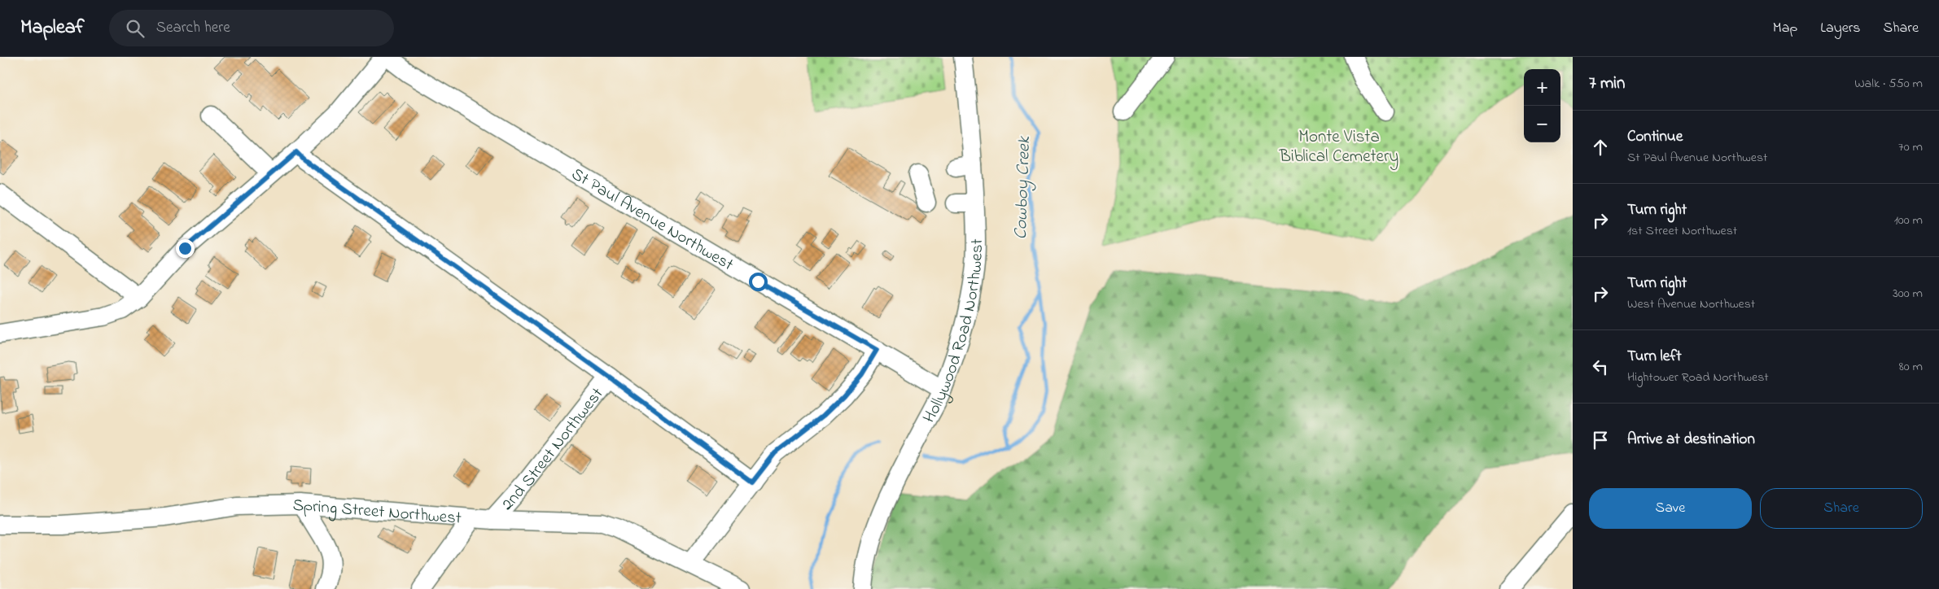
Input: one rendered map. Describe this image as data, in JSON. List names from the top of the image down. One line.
{"streets":{"street":["St Paul Avenue Northwest","Hollywood Road Northwest","2nd Street Northwest","Spring Street Northwest"]},"crossings":[["St Paul Avenue Northwest","Hollywood Road Northwest"],["2nd Street Northwest","Spring Street Northwest"]],"water":["Cowboy Creek"],"parks":["Monte Vista Biblical Cemetery"],"page":{"header":"Mapleaf","search":"Search here","nav":["Map","Layers","Share"],"heading":["7 min","Walk · 550 m"],"map_buttons":["+","−"],"list":[["Continue","St Paul Avenue Northwest","70 m"],["Turn right","1st Street Northwest","100 m"],["Turn right","West Avenue Northwest","300 m"],["Turn left","Hightower Road Northwest","80 m"],"Arrive at destination"],"buttons":["Save","Share"]}}
